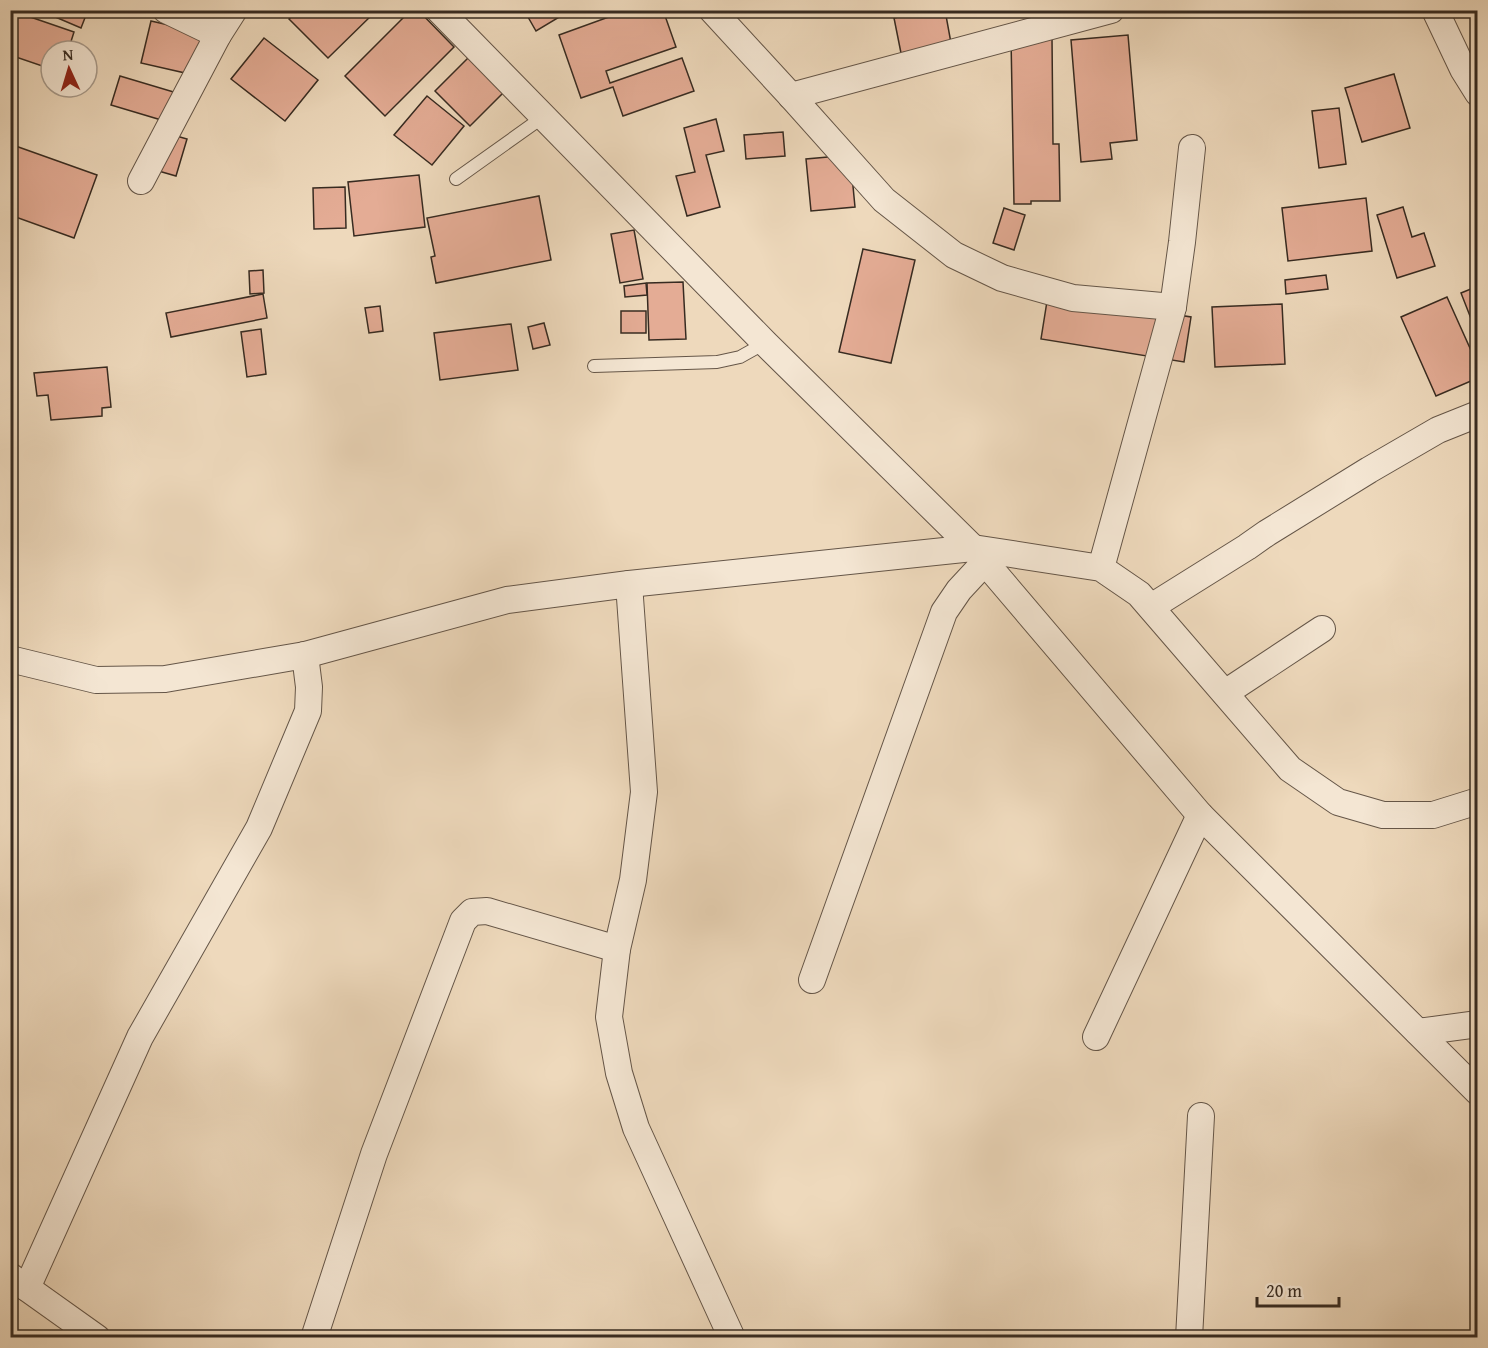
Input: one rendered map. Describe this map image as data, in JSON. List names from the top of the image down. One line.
{"scale_bar":"20 m","north":"top"}
